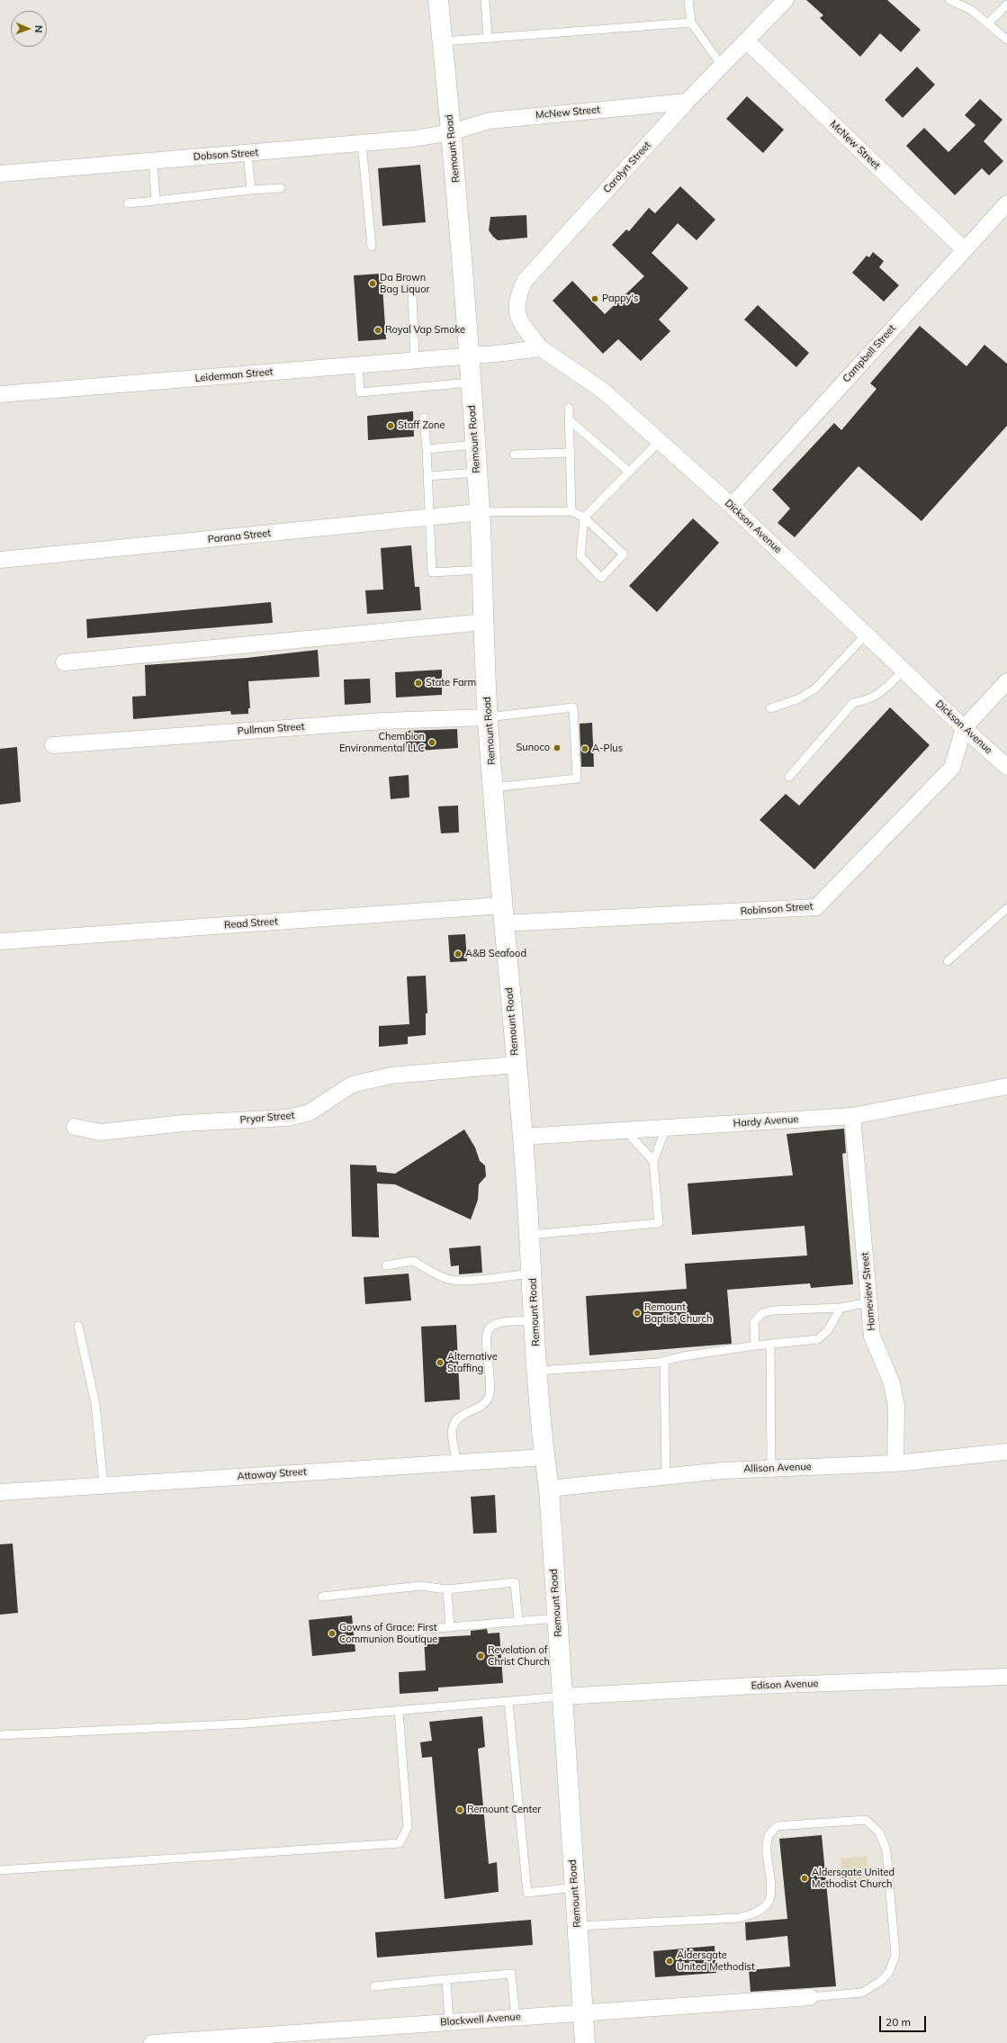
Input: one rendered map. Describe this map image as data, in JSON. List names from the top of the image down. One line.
{"streets":{"main road":["Remount Road"],"street":["McNew Street","Dobson Street","Carolyn Street","Campbell Street","Leiderman Street","Dickson Avenue","Parana Street","Pullman Street","Robinson Street","Read Street","Pryor Street","Hardy Avenue","Homeview Street","Allison Avenue","Attaway Street","Edison Avenue","Blackwell Avenue"]},"crossings":[["McNew Street","Remount Road"],["McNew Street","Dobson Street"],["McNew Street","Carolyn Street"],["McNew Street","Campbell Street"],["Remount Road","Dobson Street"],["Remount Road","Leiderman Street"],["Remount Road","Parana Street"],["Remount Road","Pullman Street"],["Remount Road","Robinson Street"],["Remount Road","Read Street"],["Remount Road","Pryor Street"],["Remount Road","Hardy Avenue"],["Remount Road","Allison Avenue"],["Remount Road","Attaway Street"],["Remount Road","Edison Avenue"],["Remount Road","Blackwell Avenue"],["Carolyn Street","Dickson Avenue"],["Campbell Street","Dickson Avenue"],["Dickson Avenue","Robinson Street"],["Robinson Street","Read Street"],["Hardy Avenue","Homeview Street"],["Homeview Street","Allison Avenue"]],"places":["Da Brown Bag Liquor","Pappy's","Royal Vap Smoke","Staff Zone","State Farm","Chembion Environmental LLC","Sunoco","A-Plus","A&B Seafood","Remount Baptist Church","Alternative Staffing","Gowns of Grace: First Communion Boutique","Revelation of Christ Church","Remount Center","Aldersgate United Methodist Church","Aldersgate United Methodist"],"scale_bar":"20 m","north":"right"}
